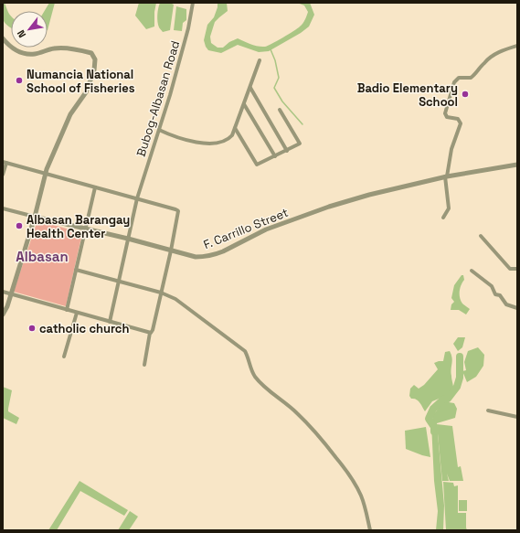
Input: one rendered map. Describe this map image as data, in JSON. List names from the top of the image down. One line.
{"streets":{"street":["Bubog-Albasan Road","F. Carrillo Street"]},"crossings":[["Bubog-Albasan Road","F. Carrillo Street"]],"districts":["Albasan"],"places":["Numancia National School of Fisheries","Badio Elementary School","Albasan Barangay Health Center","catholic church"],"north":"bottom left"}
